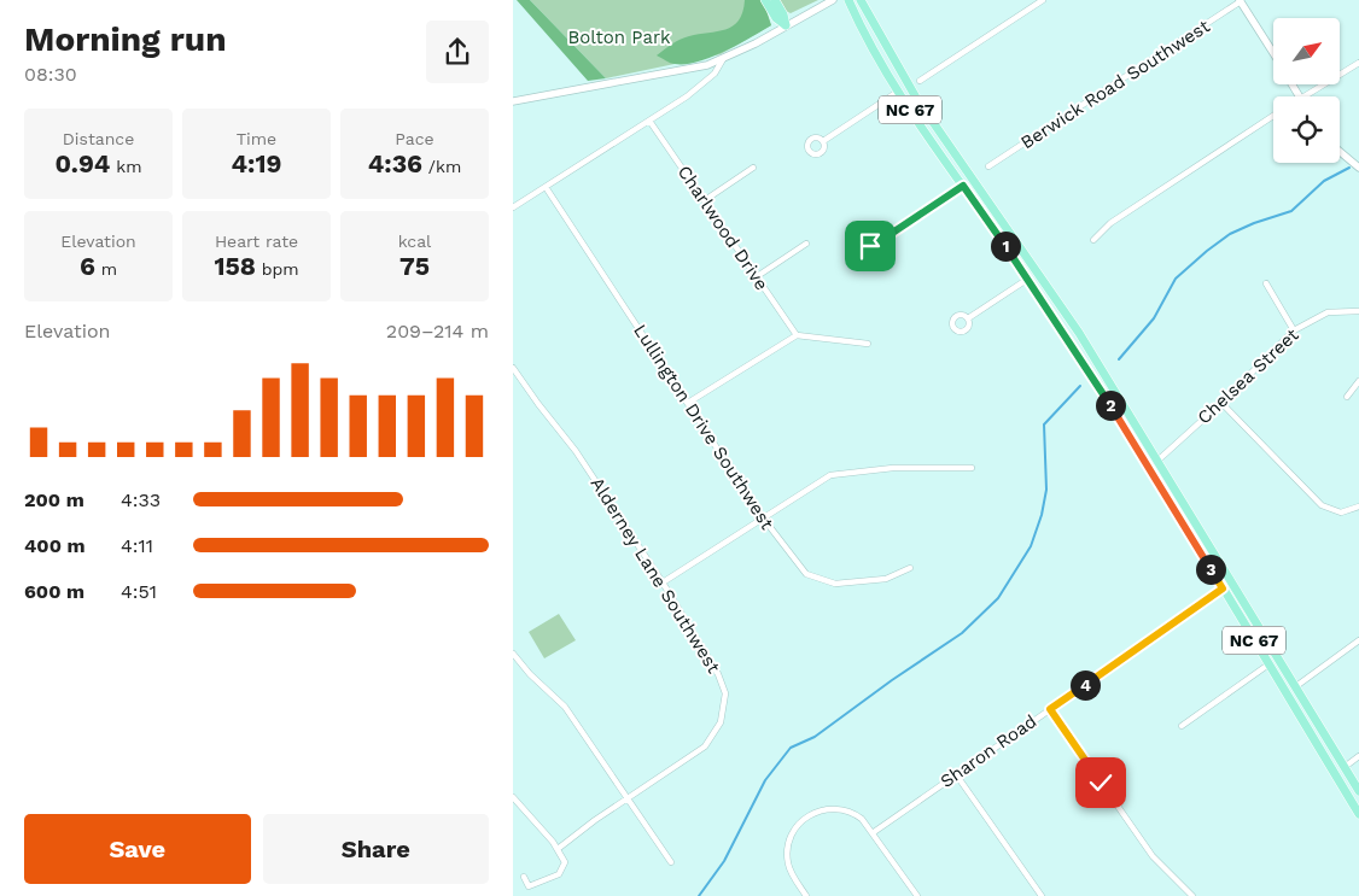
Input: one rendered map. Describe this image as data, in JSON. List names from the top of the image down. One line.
{"streets":{"main road":["NC 67"],"street":["Berwick Road Southwest","Charlwood Drive","Chelsea Street","Lullington Drive Southwest","Alderney Lane Southwest","Sharon Road"]},"crossings":[["NC 67","Chelsea Street"],["NC 67","Sharon Road"]],"parks":["Bolton Park"],"north":"top right","page":{"heading":["Morning run","08:30"],"stats":[["Distance","0.94 km"],["Time","4:19"],["Pace","4:36 /km"],["Elevation","6 m"],["Heart rate","158 bpm"],["kcal","75"]],"pins":["1","2","3","4"],"chart":["Elevation","209–214 m"],"list":[{"name":"200 m","note":"4:33"},{"name":"400 m","note":"4:11"},{"name":"600 m","note":"4:51"}],"buttons":["Save","Share"]}}
